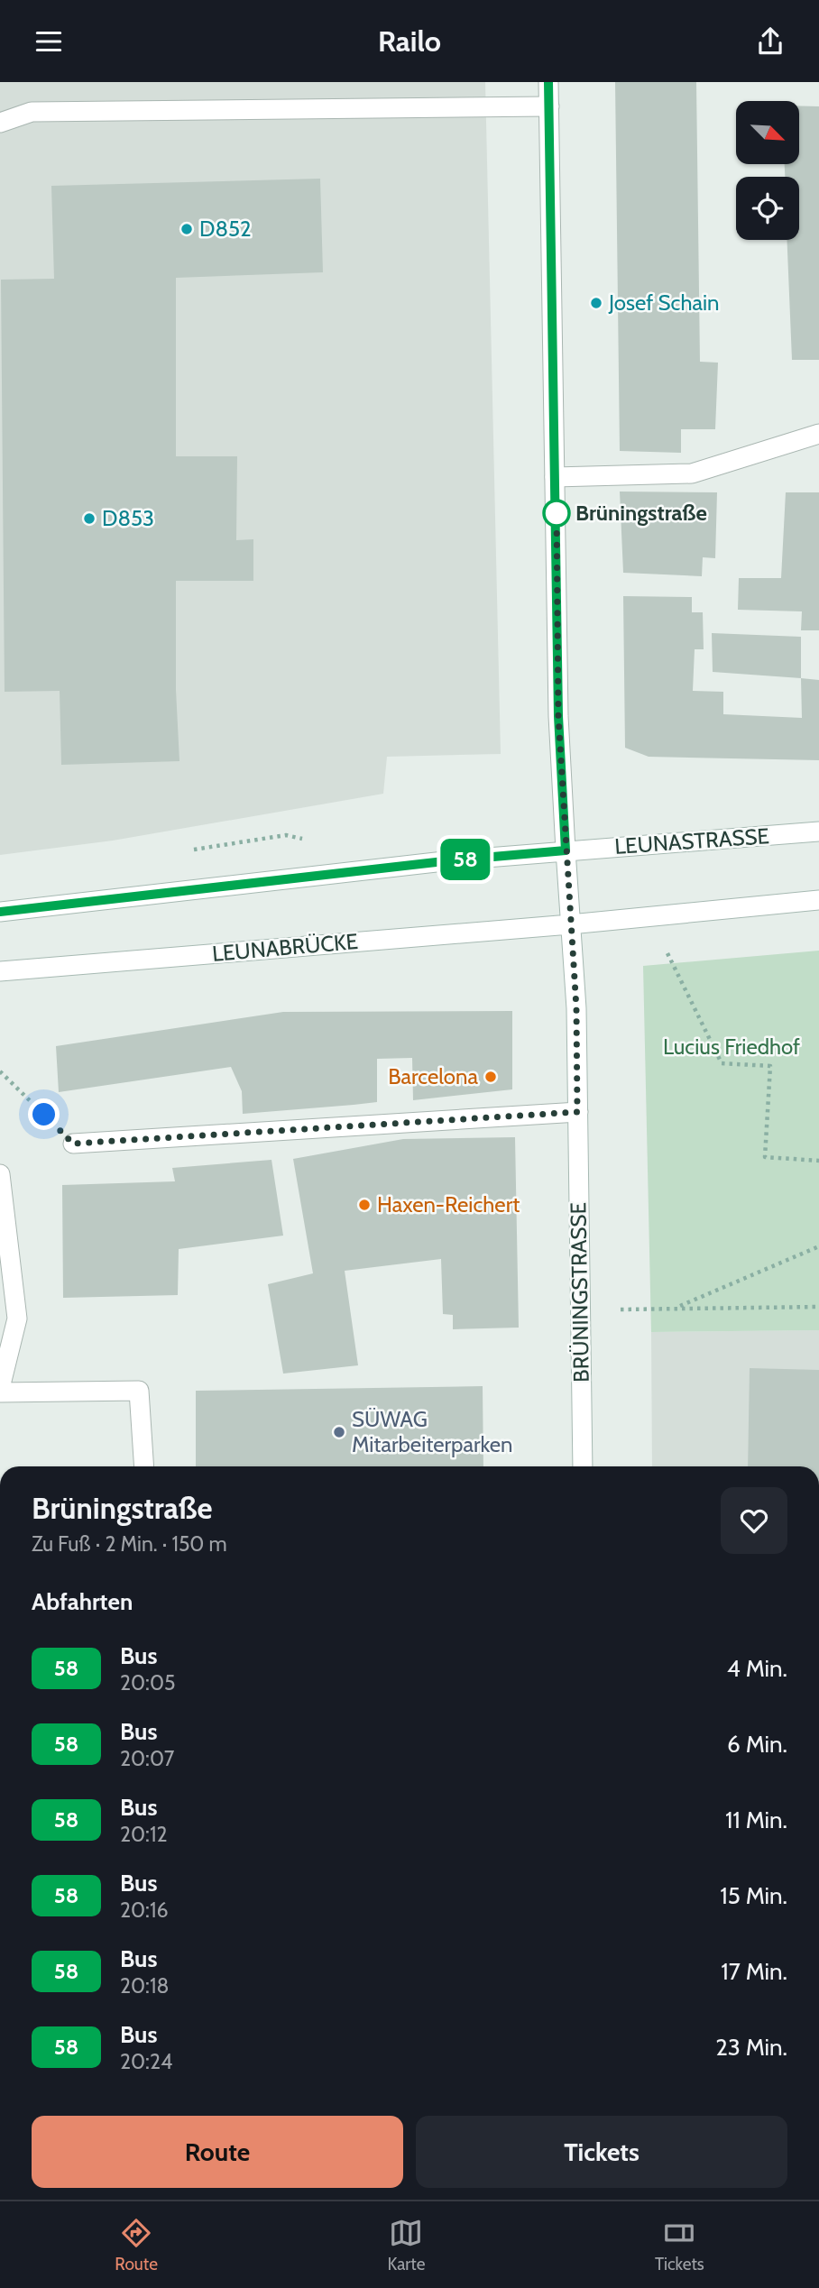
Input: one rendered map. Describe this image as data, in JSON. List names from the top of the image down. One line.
{"streets":{"street":["LEUNASTRASSE","LEUNABRÜCKE","BRÜNINGSTRASSE"]},"crossings":[["LEUNASTRASSE","BRÜNINGSTRASSE"],["LEUNABRÜCKE","BRÜNINGSTRASSE"]],"parks":["Lucius Friedhof"],"places":["D852","Josef Schain","Brüningstraße","D853","Barcelona","Haxen-Reichert","SÜWAG Mitarbeiterparken"],"lines":["bus line 58"],"north":"bottom right","page":{"header":"Railo","on_map":"58","heading":[["Brüningstraße","Zu Fuß · 2 Min. · 150 m"],"Abfahrten"],"list":[{"mark":"58","name":"Bus","note":"20:05","value":"4 Min."},{"mark":"58","name":"Bus","note":"20:07","value":"6 Min."},{"mark":"58","name":"Bus","note":"20:12","value":"11 Min."},{"mark":"58","name":"Bus","note":"20:16","value":"15 Min."},{"mark":"58","name":"Bus","note":"20:18","value":"17 Min."},{"mark":"58","name":"Bus","note":"20:24","value":"23 Min."}],"buttons":["Route","Tickets"],"tabs":["Route","Karte","Tickets"]}}
